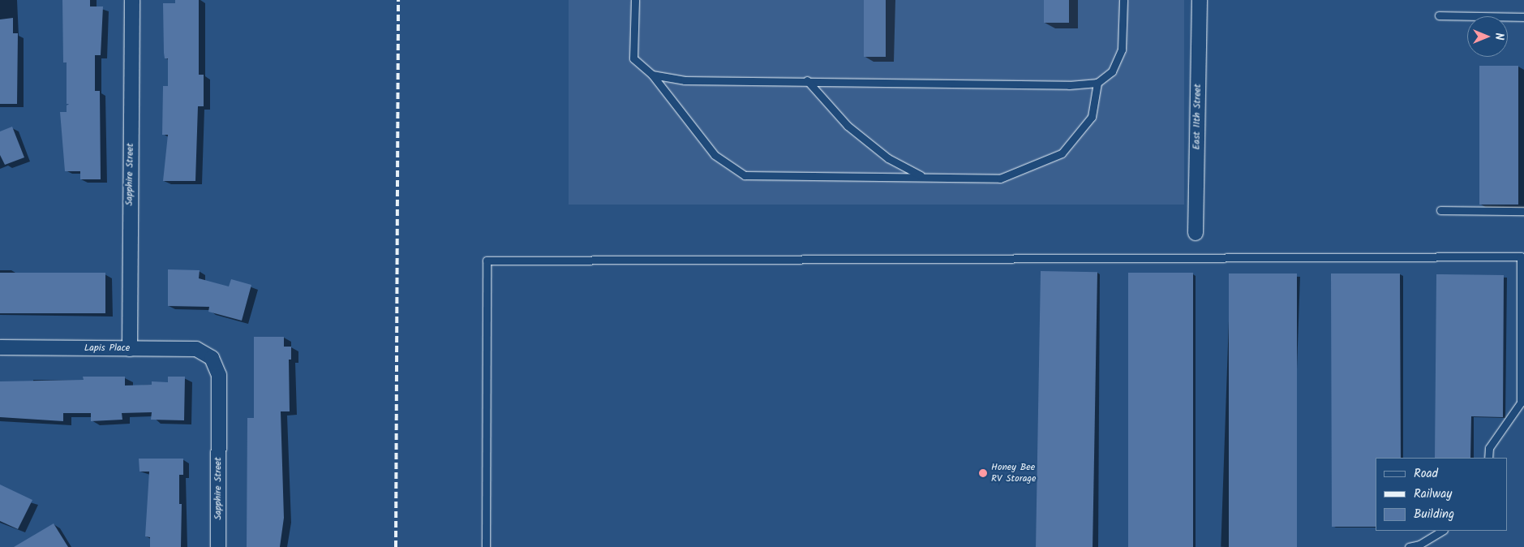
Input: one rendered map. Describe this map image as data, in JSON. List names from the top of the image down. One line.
{"streets":{"street":["East 11th Street","Sapphire Street","Lapis Place"]},"crossings":[["Sapphire Street","Lapis Place"]],"places":["Honey Bee RV Storage"],"legend":["Road","Railway","Building"],"north":"right"}
